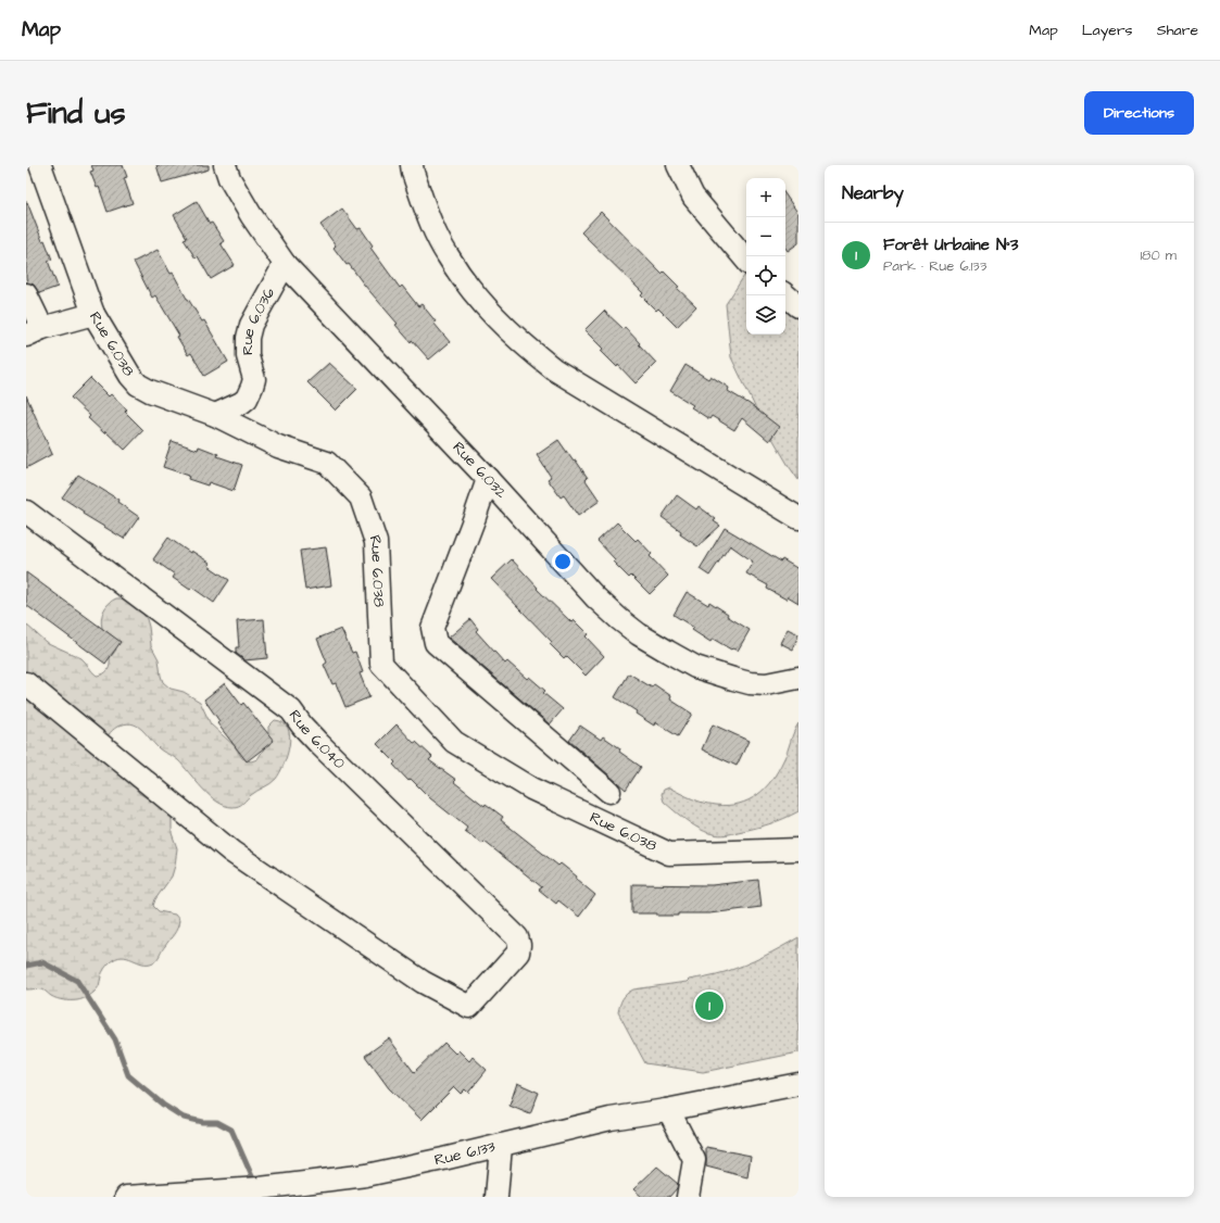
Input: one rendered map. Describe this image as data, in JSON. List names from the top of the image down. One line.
{"streets":{"street":["Rue 6.036","Rue 6.038","Rue 6.032","Rue 6.040","Rue 6.133"]},"crossings":[["Rue 6.036","Rue 6.038"],["Rue 6.036","Rue 6.032"]],"page":{"header":"Map","nav":["Map","Layers","Share"],"buttons":"Directions","title":"Find us","heading":"Nearby","map_buttons":["+","−"],"list":[{"mark":"1","name":"Forêt Urbaine N°3","note":"Park · Rue 6.133","value":"180 m"}],"pins":"1"}}
